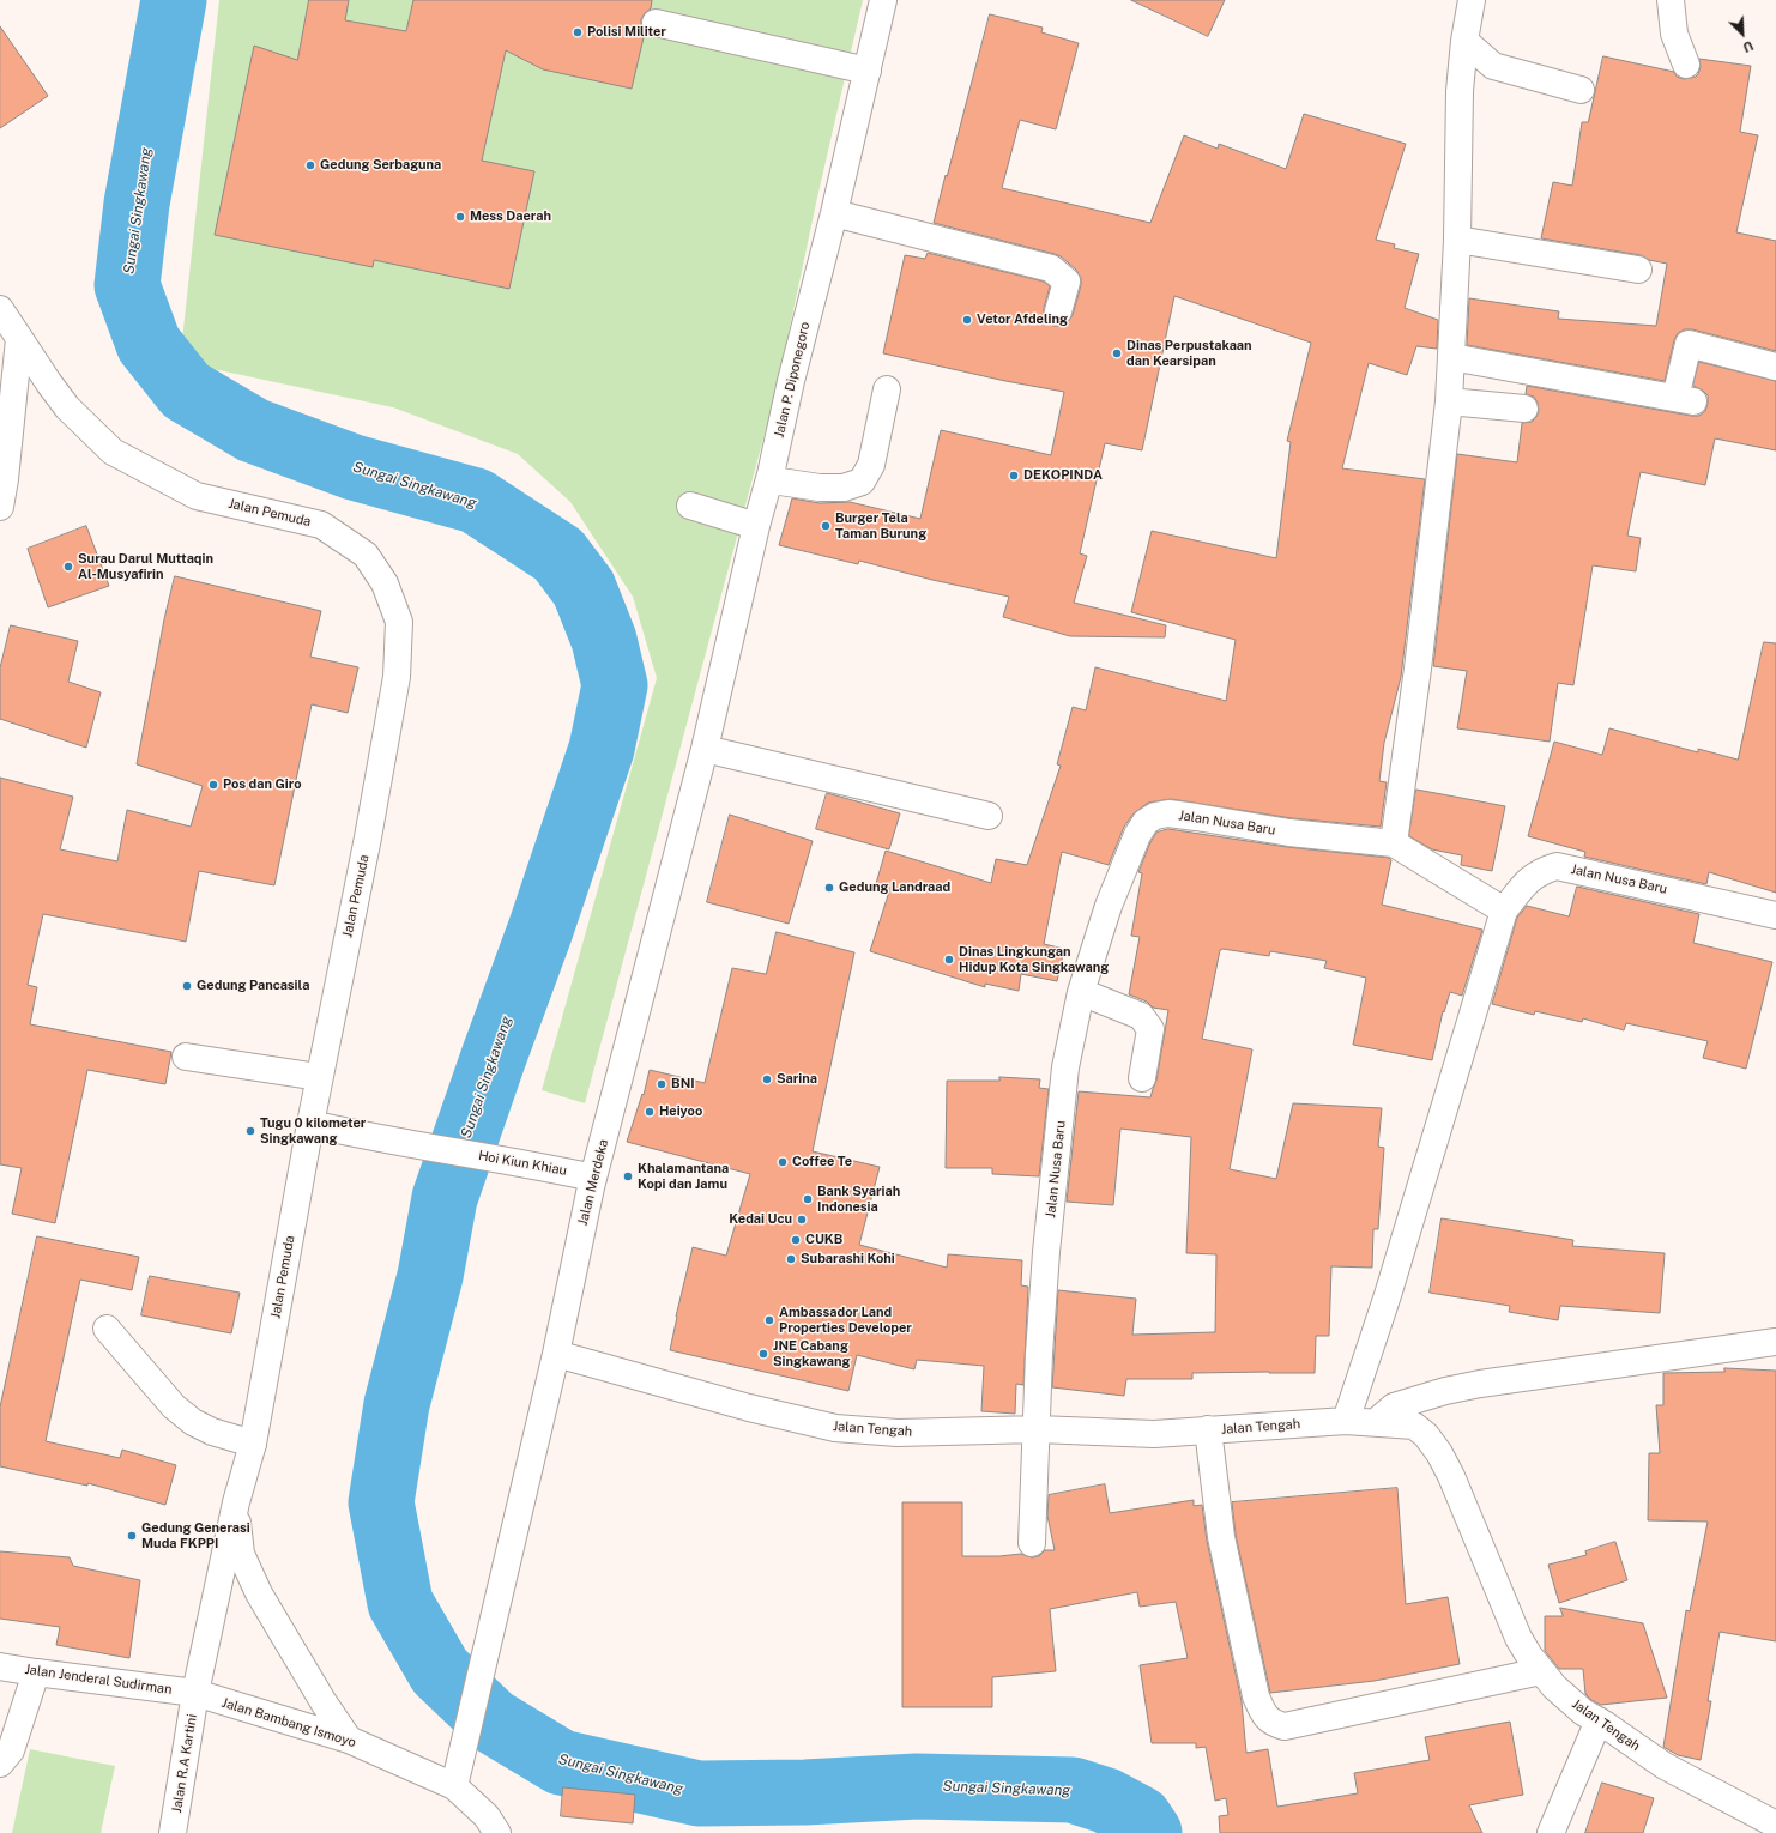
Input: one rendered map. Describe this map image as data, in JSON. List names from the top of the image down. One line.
{"streets":{"street":["Jalan P. Diponegoro","Jalan Pemuda","Jalan Nusa Baru","Hoi Kiun Khiau","Jalan Merdeka","Jalan Tengah","Jalan Jenderal Sudirman","Jalan Bambang Ismoyo","Jalan R.A Kartini"]},"crossings":[["Jalan P. Diponegoro","Jalan Merdeka"],["Jalan Pemuda","Hoi Kiun Khiau"],["Jalan Pemuda","Jalan Jenderal Sudirman"],["Jalan Pemuda","Jalan Bambang Ismoyo"],["Jalan Pemuda","Jalan R.A Kartini"],["Jalan Nusa Baru","Jalan Tengah"],["Hoi Kiun Khiau","Jalan Merdeka"],["Jalan Merdeka","Jalan Tengah"],["Jalan Merdeka","Jalan Bambang Ismoyo"],["Jalan Jenderal Sudirman","Jalan Bambang Ismoyo"],["Jalan Jenderal Sudirman","Jalan R.A Kartini"],["Jalan Bambang Ismoyo","Jalan R.A Kartini"]],"water":["Sungai Singkawang"],"places":["Polisi Militer","Gedung Serbaguna","Mess Daerah","Vetor Afdeling","Dinas Perpustakaan dan Kearsipan","DEKOPINDA","Burger Tela Taman Burung","Surau Darul Muttaqin Al-Musyafirin","Pos dan Giro","Gedung Landraad","Dinas Lingkungan Hidup Kota Singkawang","Gedung Pancasila","Sarina","BNI","Heiyoo","Tugu 0 kilometer Singkawang","Coffee Te","Khalamantana Kopi dan Jamu","Bank Syariah Indonesia","Kedai Ucu","CUKB","Subarashi Kohi","Ambassador Land Properties Developer","JNE Cabang Singkawang","Gedung Generasi Muda FKPPI"],"north":"bottom right"}
